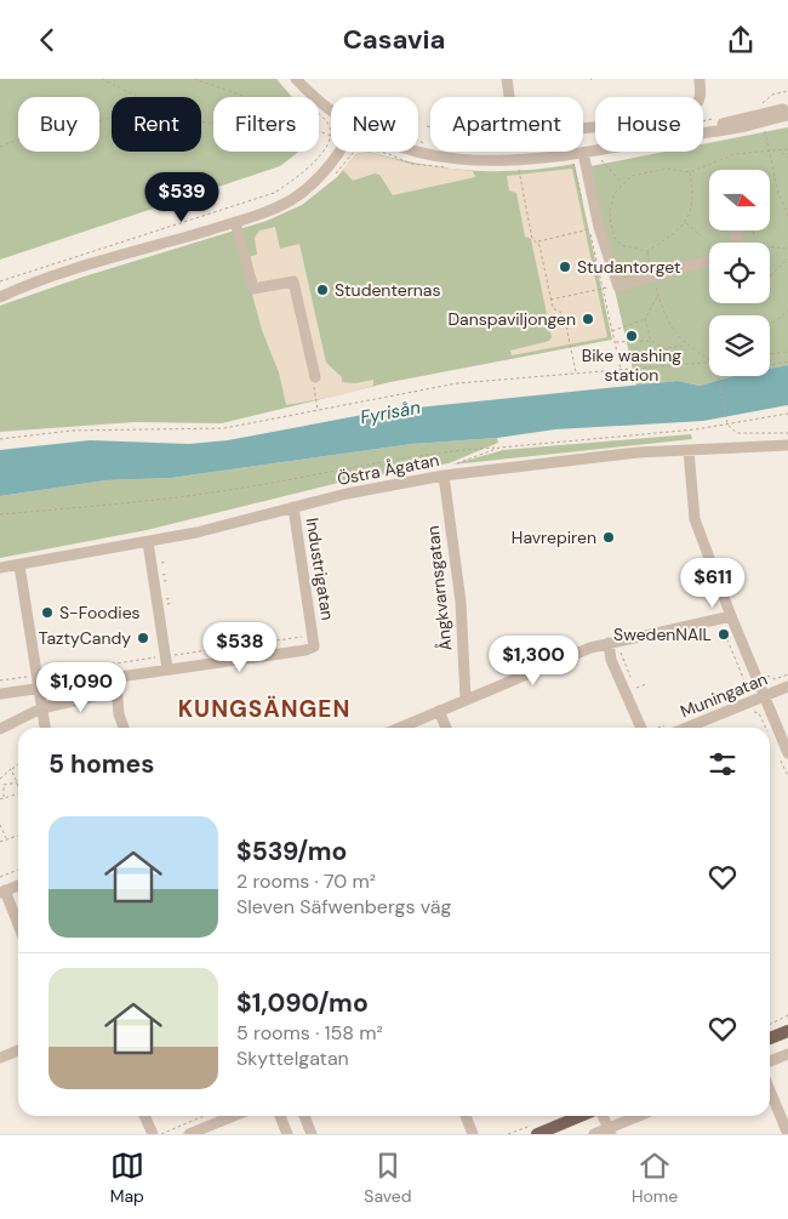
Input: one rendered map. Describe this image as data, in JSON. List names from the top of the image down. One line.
{"streets":{"street":["Östra Ågatan","Industrigatan","Ångkvarnsgatan","Muningatan"]},"crossings":[["Östra Ågatan","Industrigatan"],["Östra Ågatan","Ångkvarnsgatan"]],"districts":["KUNGSÄNGEN"],"water":["Fyrisån"],"places":["Studantorget","Studenternas","Danspaviljongen","Bike washing station","Havrepiren","S-Foodies","SwedenNAIL","TaztyCandy"],"north":"right","page":{"header":"Casavia","chip":["Buy","Rent","Filters","New","Apartment","House"],"price":["$539","$611","$538","$1,300","$1,090"],"heading":"5 homes","list":[{"name":"$539/mo","note":"2 rooms · 70 m² · Sleven Säfwenbergs väg"},{"name":"$1,090/mo","note":"5 rooms · 158 m² · Skyttelgatan"}],"tabs":["Map","Saved","Home"]}}
